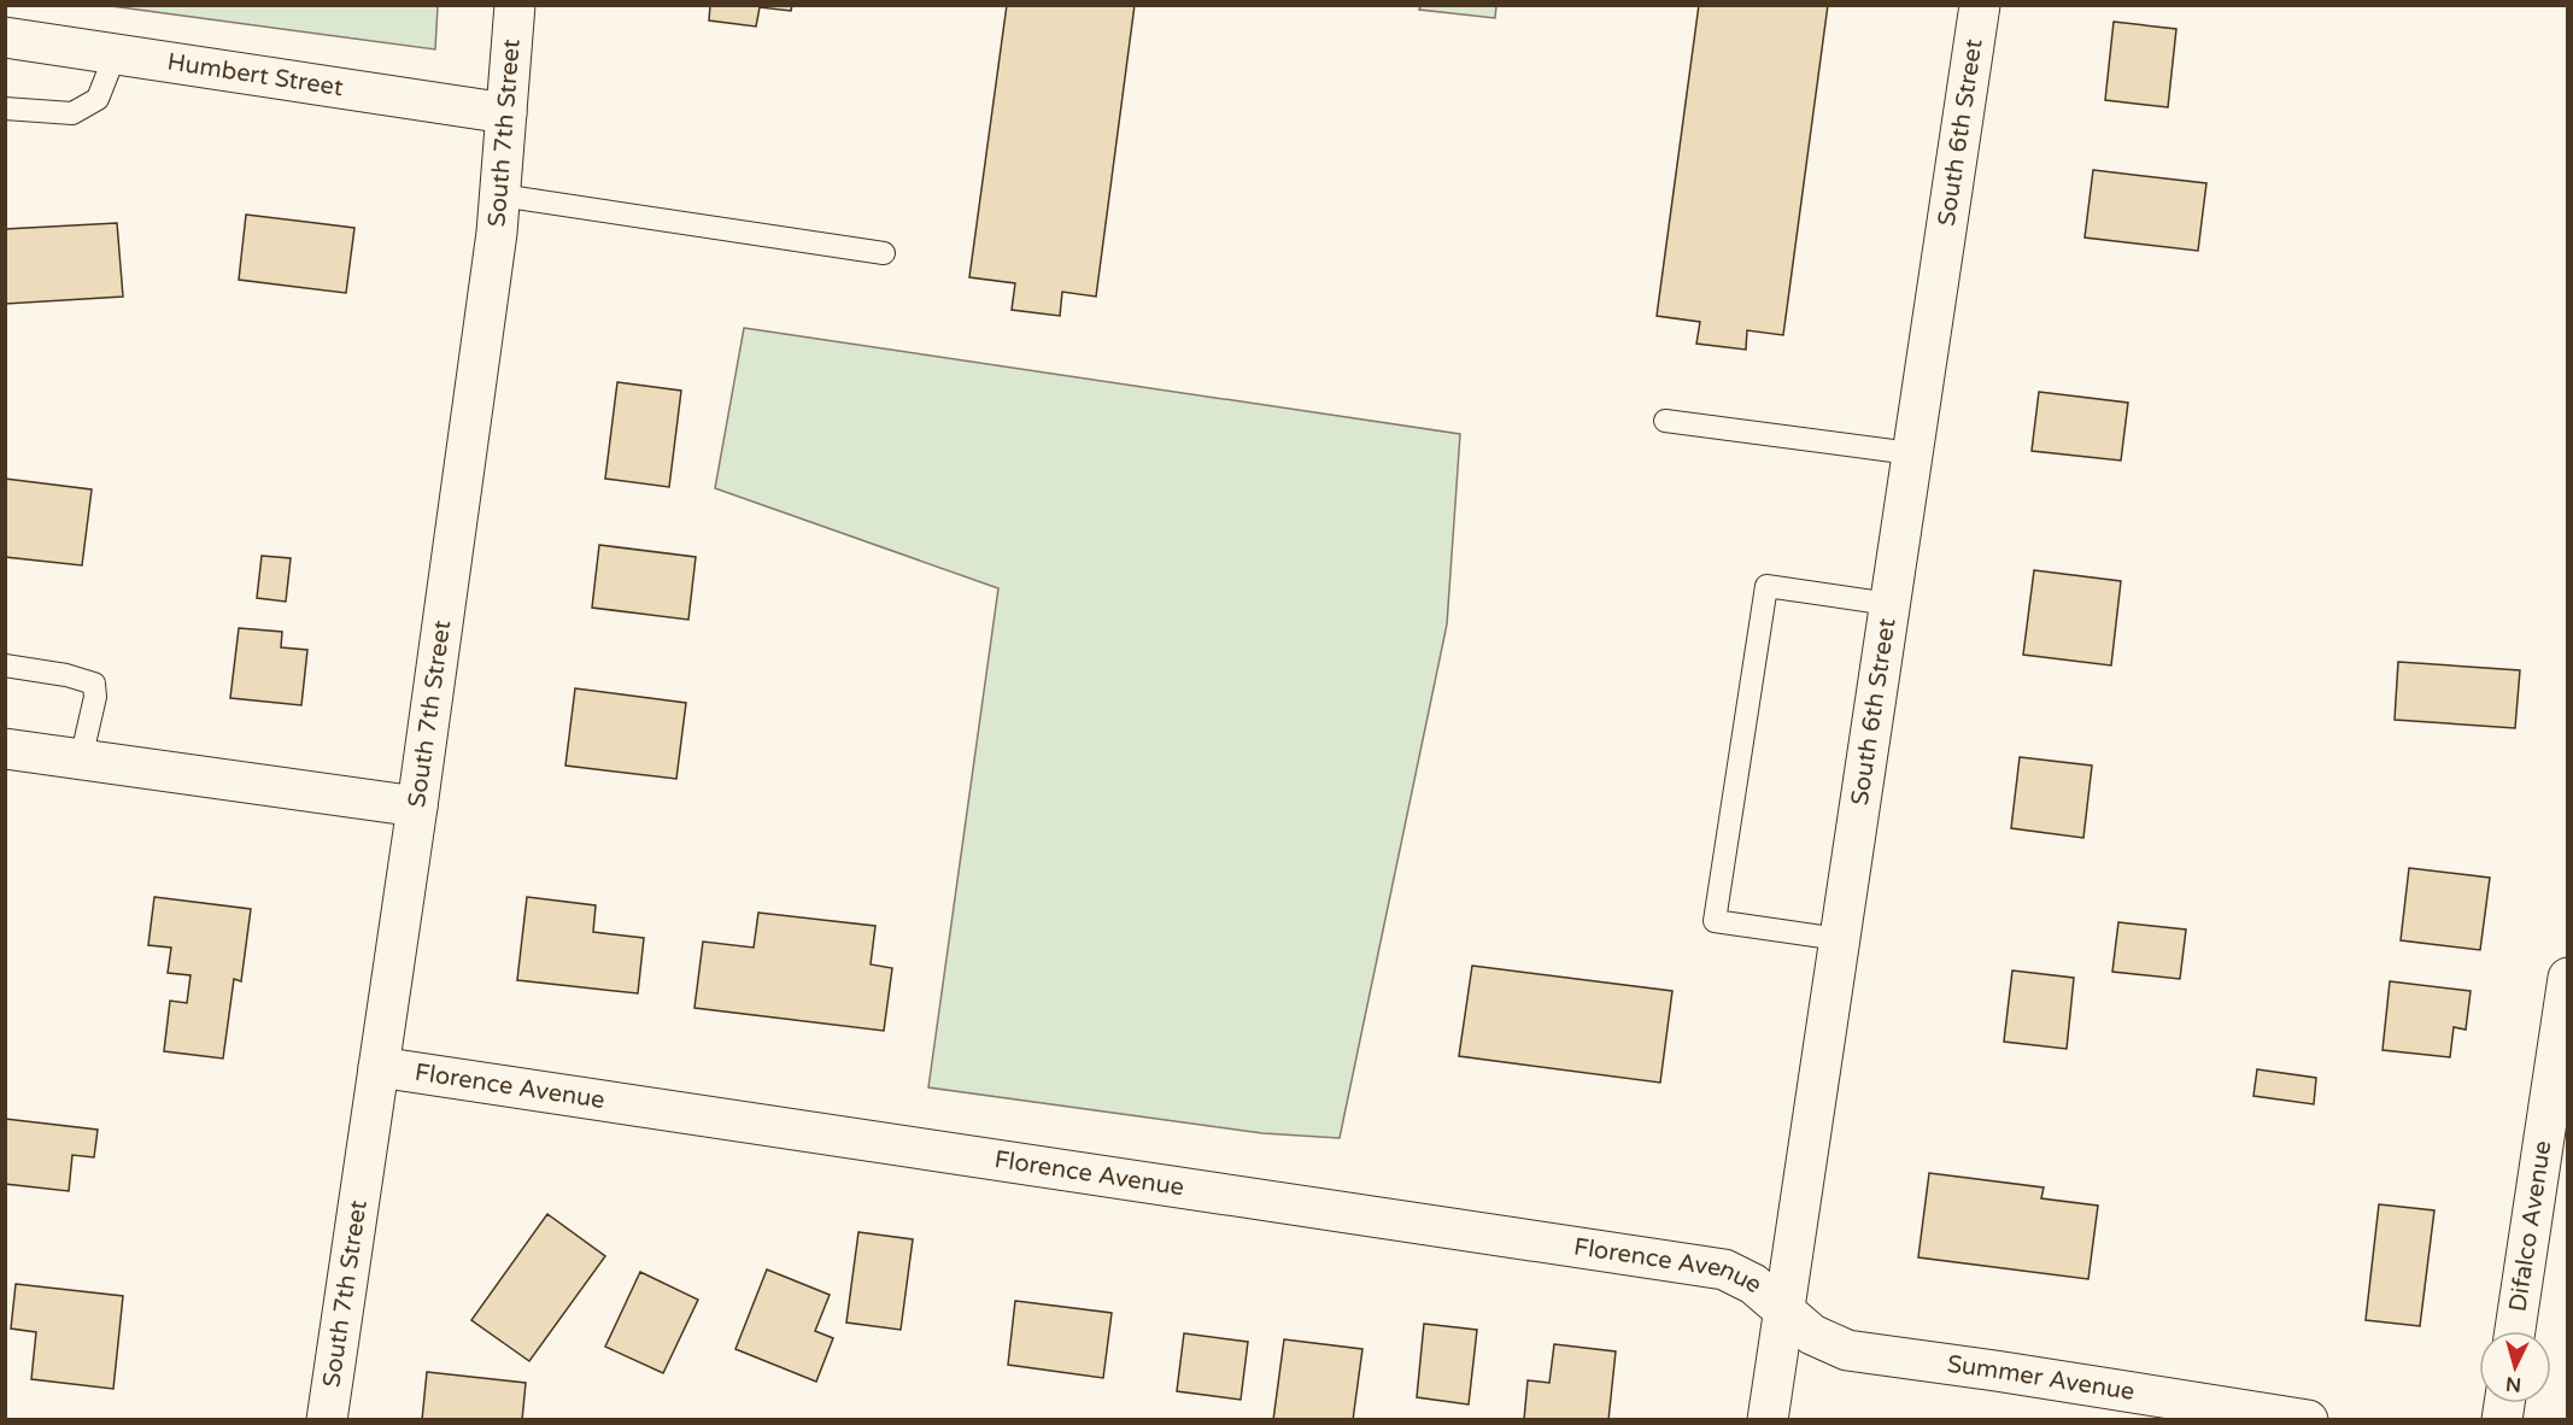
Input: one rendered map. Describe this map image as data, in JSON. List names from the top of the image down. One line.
{"streets":{"street":["Humbert Street","South 7th Street","South 6th Street","Florence Avenue","Difalco Avenue","Summer Avenue"]},"crossings":[["Humbert Street","South 7th Street"],["South 7th Street","Florence Avenue"],["South 6th Street","Florence Avenue"],["South 6th Street","Summer Avenue"],["Florence Avenue","Summer Avenue"]],"north":"bottom"}
